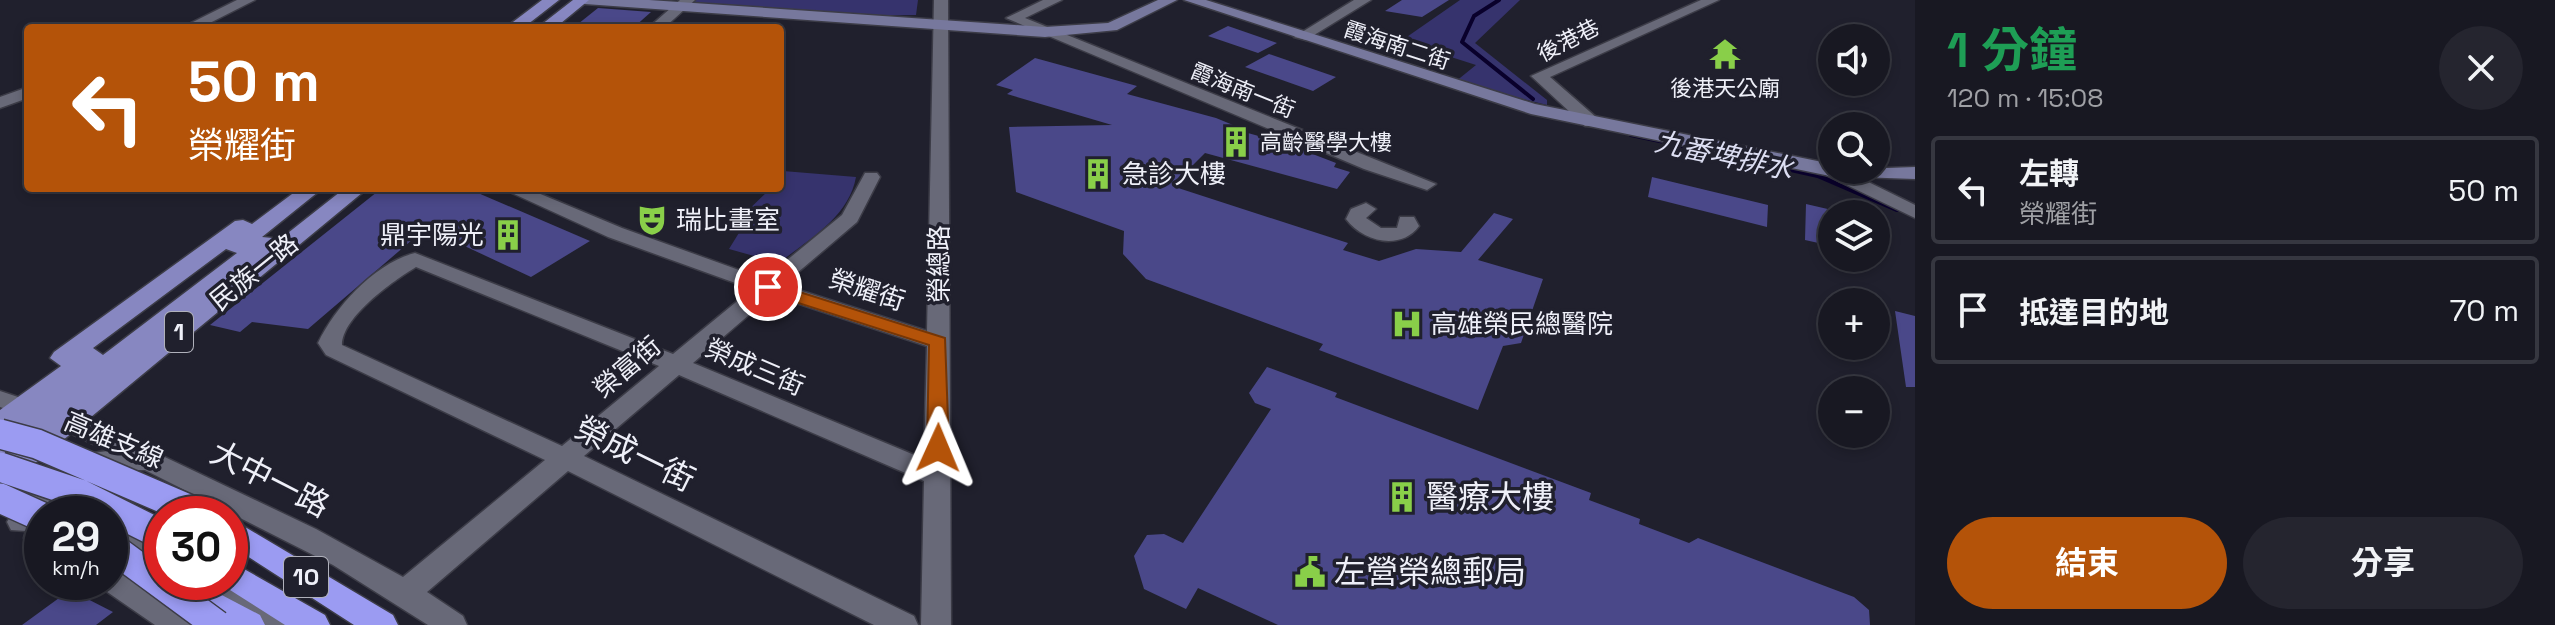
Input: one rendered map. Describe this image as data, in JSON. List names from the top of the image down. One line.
{"streets":{"highway":["高雄支線","10"],"main road":["民族一路","1"],"street":["後港巷","霞海南二街","霞海南一街","榮總路","榮耀街","榮富街","榮成三街","榮成一街","大中一路"]},"crossings":[["後港巷","霞海南二街"],["榮總路","榮耀街"],["榮總路","榮成三街"],["民族一路","大中一路"],["榮耀街","榮富街"],["榮富街","榮成三街"],["榮富街","榮成一街"],["榮富街","大中一路"],["榮成三街","榮成一街"]],"water":["九番埤排水"],"places":{"temple":["後港天公廟"],"building":["高齡醫學大樓","急診大樓","鼎宇陽光","醫療大樓"],"theatre":["瑞比畫室"],"hospital":["高雄榮民總醫院"],"public building":["左營榮總郵局"]},"page":{"heading":["1 分鐘","120 m · 15:08"],"map_buttons":["+","−"],"turn":["50 m","榮耀街"],"list":[{"name":"左轉","note":"榮耀街","value":"50 m"},{"name":"抵達目的地","value":"70 m"}],"speed":"29 km/h","limit":"30","buttons":["結束","分享"]}}
